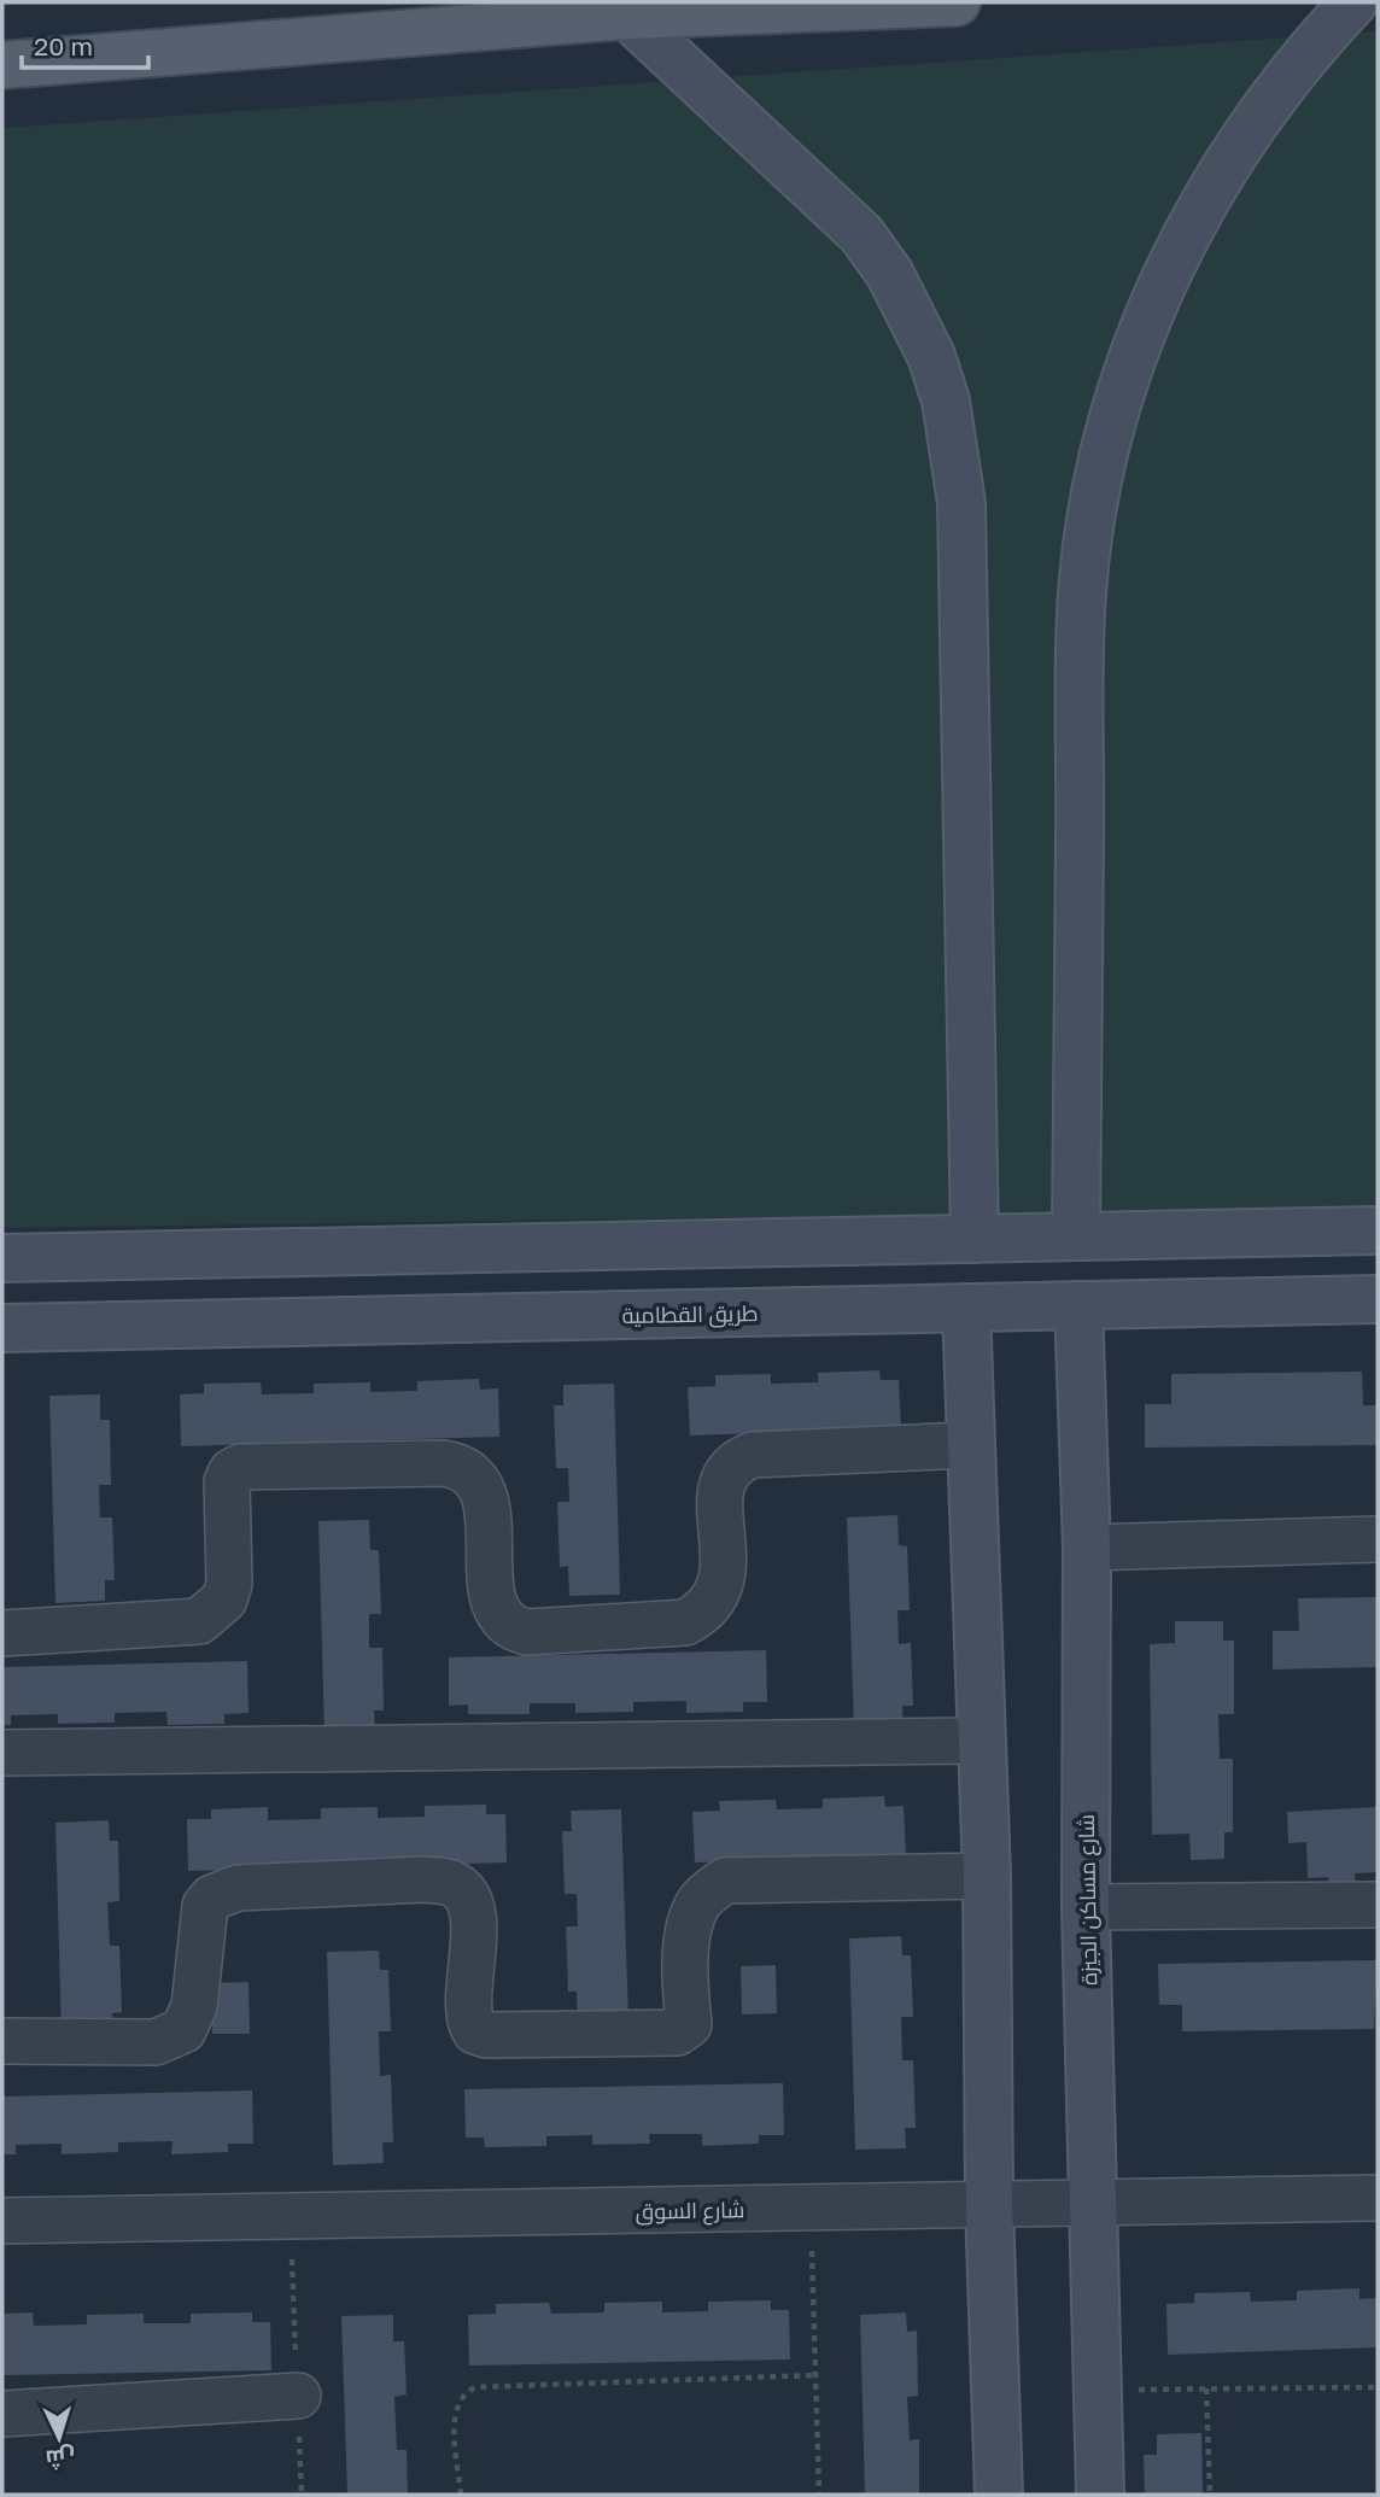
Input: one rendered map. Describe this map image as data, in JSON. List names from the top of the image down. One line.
{"streets":{"street":["طريق القطامية","شارع مساكن الجيزة","شارع السوق"]},"crossings":[["طريق القطامية","شارع مساكن الجيزة"],["شارع مساكن الجيزة","شارع السوق"]],"scale_bar":"20 m","north":"bottom"}
